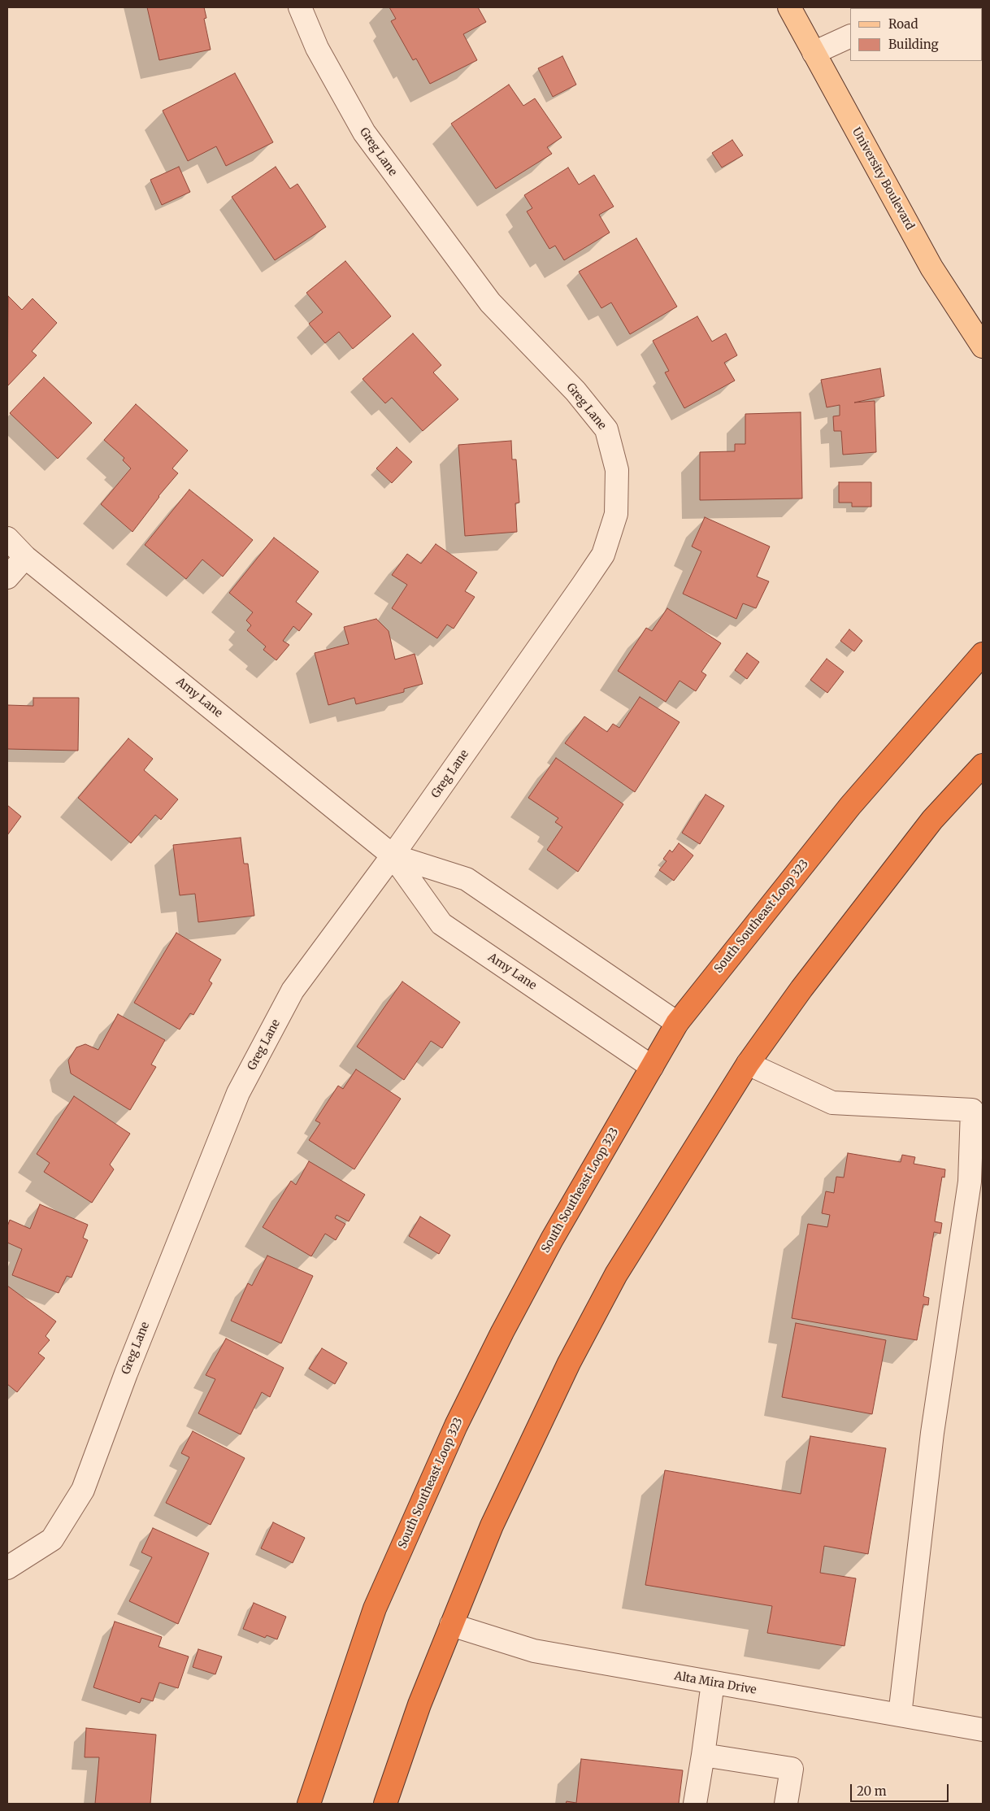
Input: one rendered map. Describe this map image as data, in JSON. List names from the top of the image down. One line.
{"streets":{"highway":["South Southeast Loop 323"],"main road":["University Boulevard"],"street":["Greg Lane","Amy Lane","Alta Mira Drive"]},"crossings":[["Greg Lane","Amy Lane"],["Amy Lane","South Southeast Loop 323"]],"legend":["Road","Building"],"scale_bar":"20 m"}
